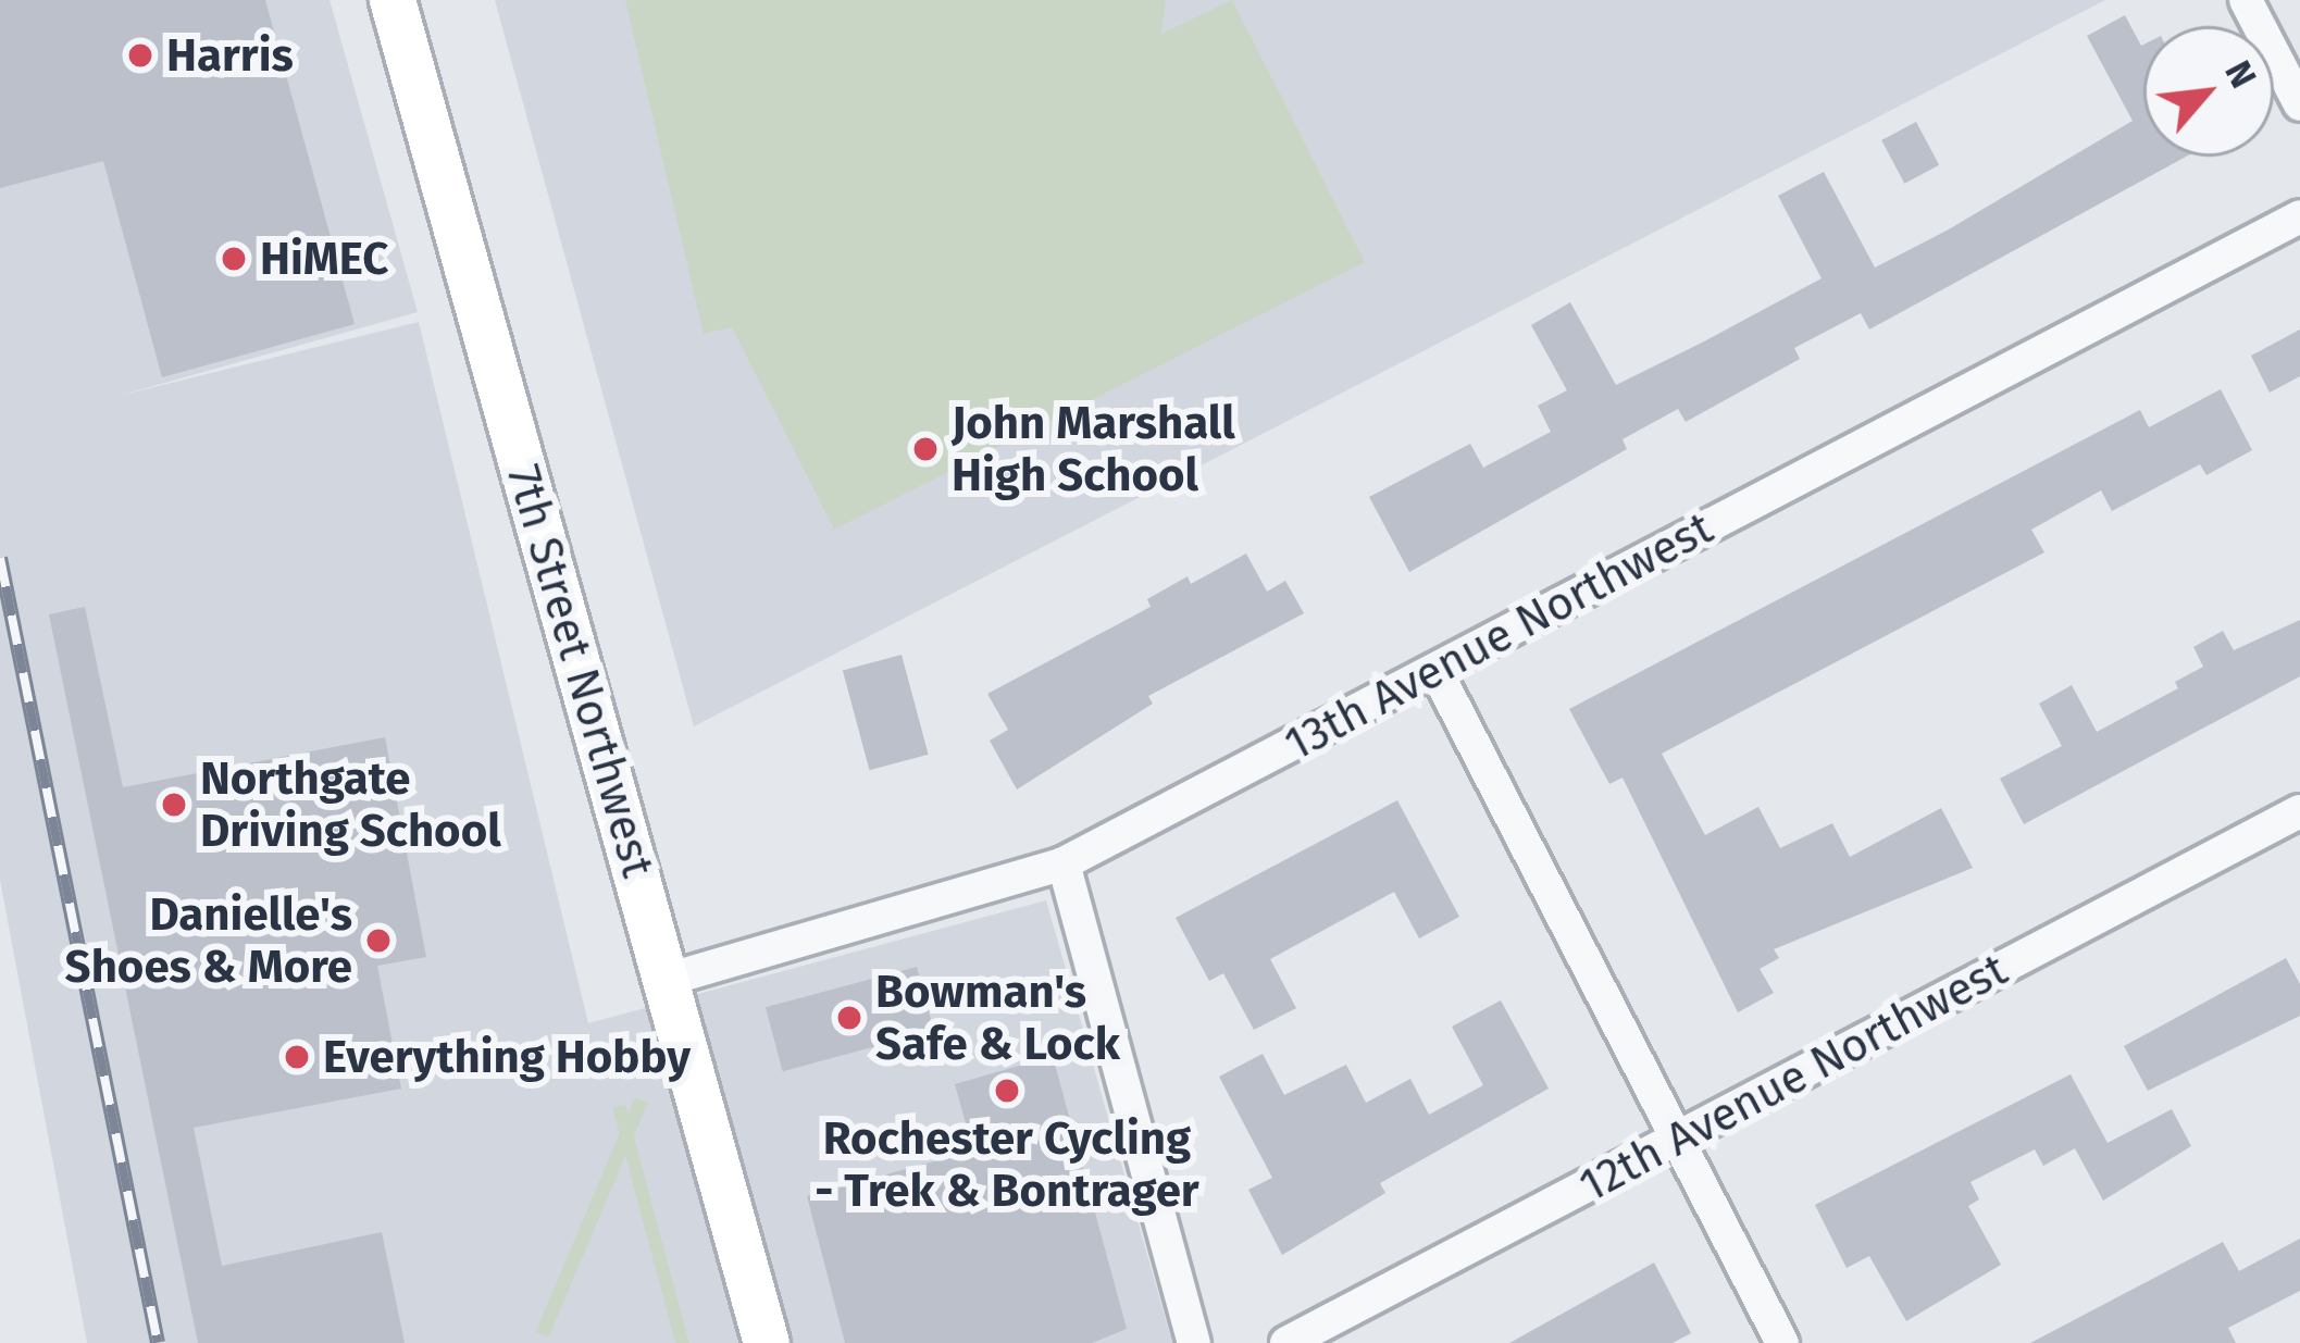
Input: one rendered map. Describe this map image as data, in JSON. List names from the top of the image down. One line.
{"streets":{"main road":["7th Street Northwest"],"street":["13th Avenue Northwest","12th Avenue Northwest"]},"crossings":[["13th Avenue Northwest","7th Street Northwest"]],"places":["Harris","HiMEC","John Marshall High School","Northgate Driving School","Danielle's Shoes & More","Bowman's Safe & Lock","Everything Hobby","Rochester Cycling - Trek & Bontrager"],"north":"top right"}
